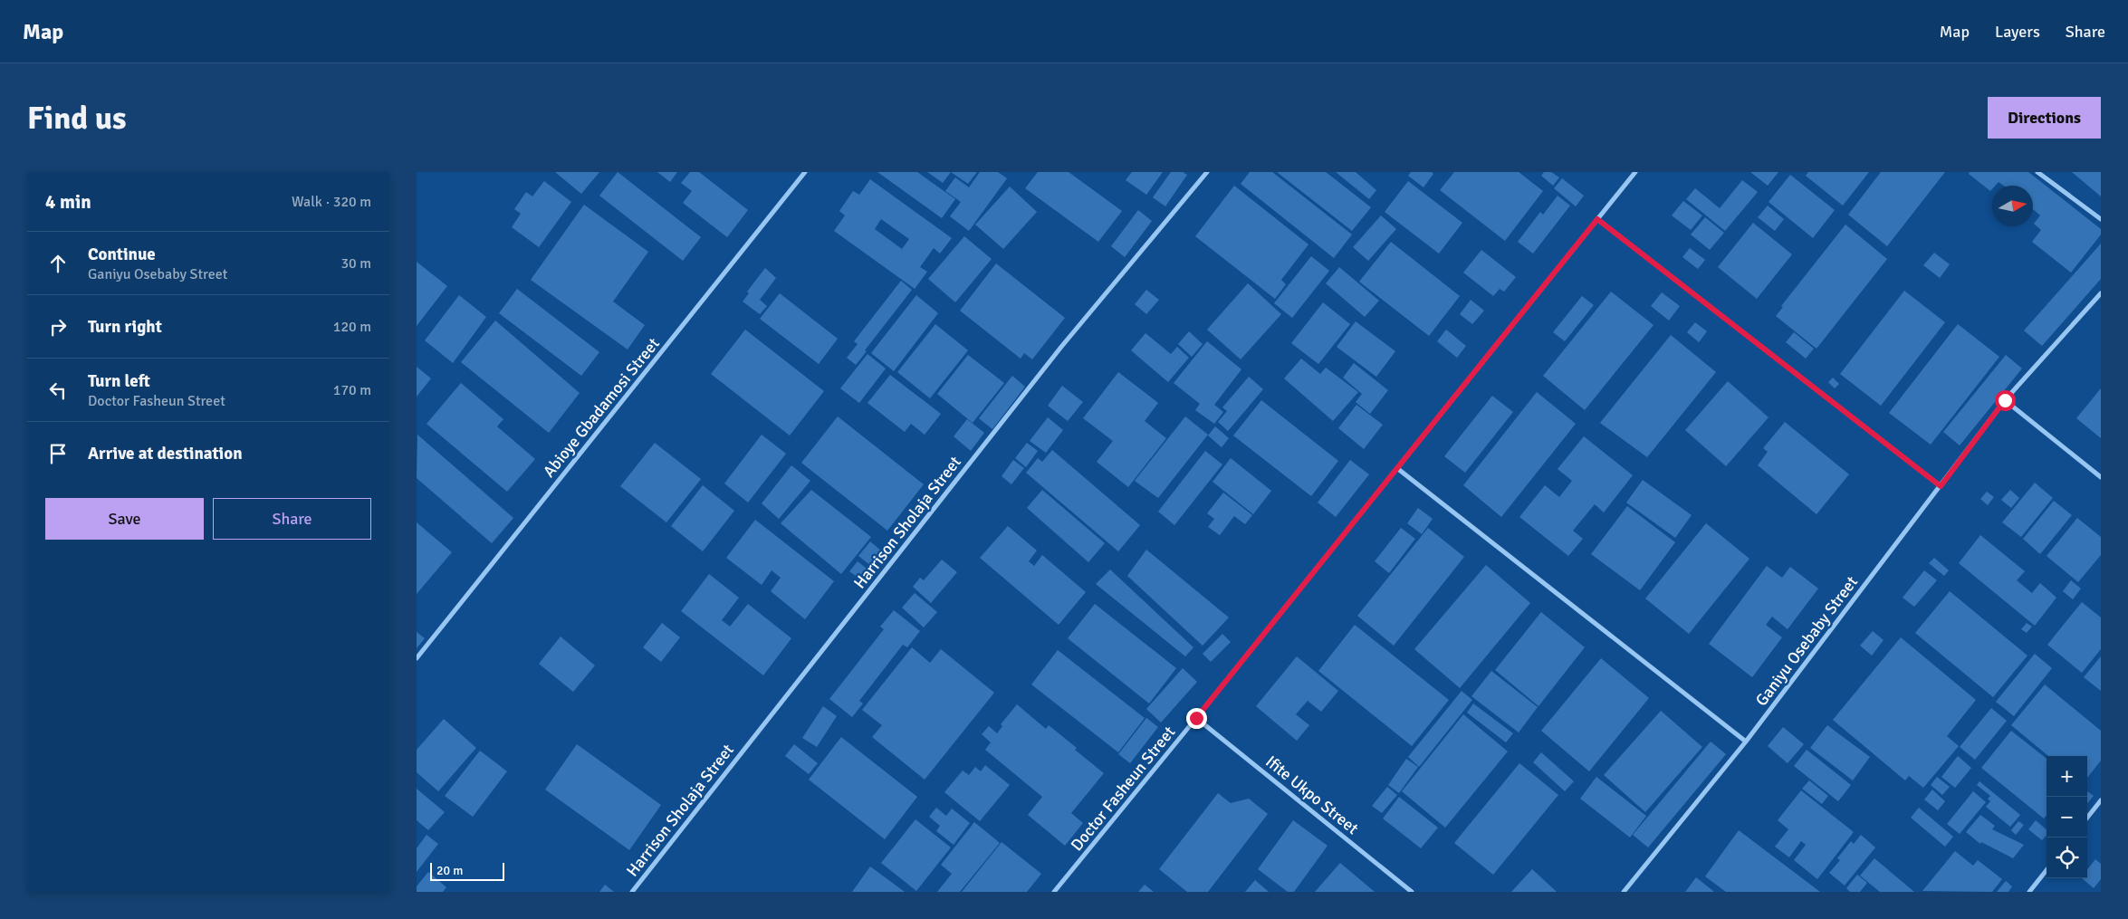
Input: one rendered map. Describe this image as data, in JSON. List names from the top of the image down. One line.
{"streets":{"street":["Abioye Gbadamosi Street","Harrison Sholaja Street","Ganiyu Osebaby Street","Doctor Fasheun Street","Ifite Ukpo Street"]},"crossings":[["Doctor Fasheun Street","Ifite Ukpo Street"]],"scale_bar":"20 m","north":"right","page":{"header":"Map","nav":["Map","Layers","Share"],"buttons":["Directions",["Save","Share"]],"title":"Find us","heading":["4 min","Walk · 320 m"],"list":[["Continue","Ganiyu Osebaby Street","30 m"],["Turn right","120 m"],["Turn left","Doctor Fasheun Street","170 m"],"Arrive at destination"],"map_buttons":["+","−"],"scale":"20 m"}}
